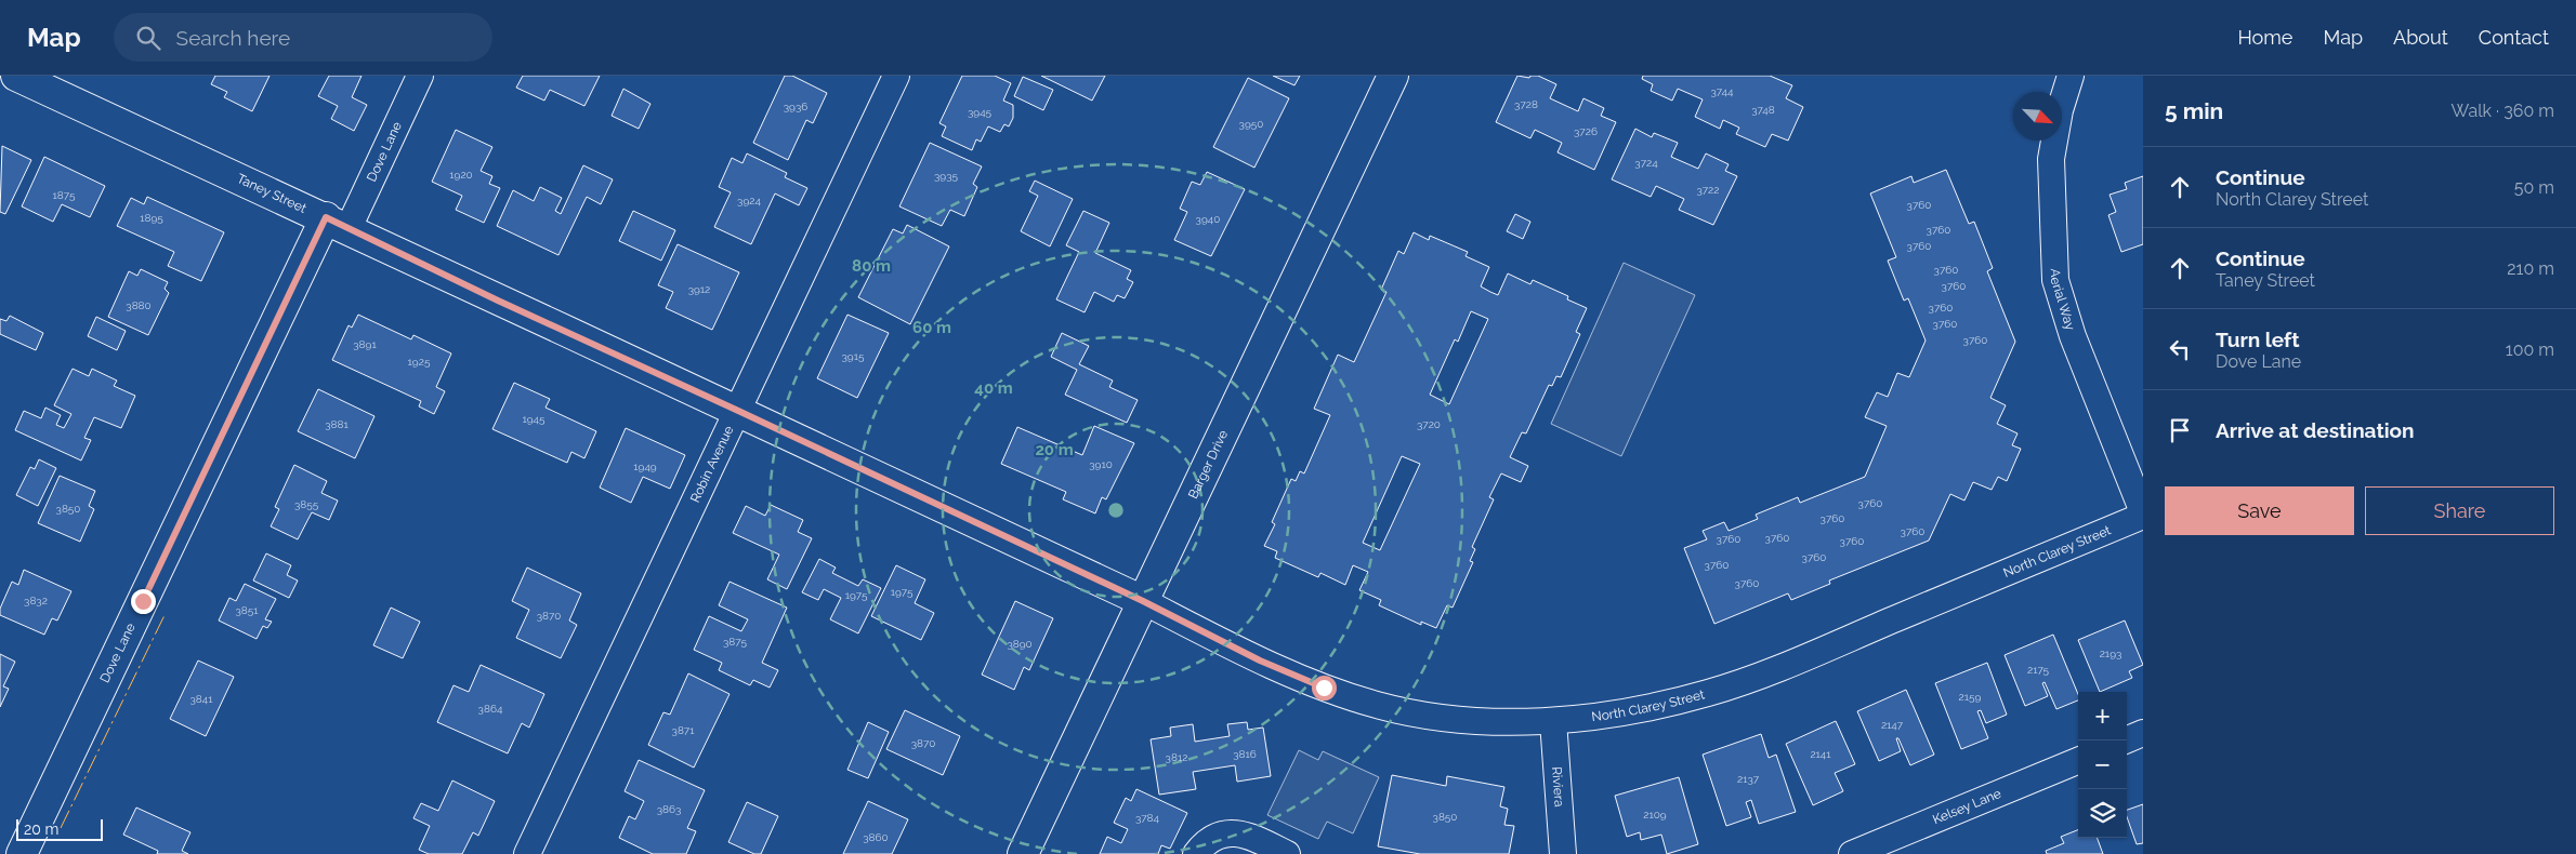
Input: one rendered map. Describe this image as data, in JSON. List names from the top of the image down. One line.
{"streets":{"street":["Dove Lane","Taney Street","Aerial Way","Robin Avenue","Barger Drive","North Clarey Street","Riviera","Kelsey Lane"]},"crossings":[["Dove Lane","Taney Street"],["Taney Street","Robin Avenue"],["Taney Street","Barger Drive"],["Taney Street","North Clarey Street"],["Aerial Way","North Clarey Street"],["Barger Drive","North Clarey Street"],["North Clarey Street","Riviera"]],"house_numbers":["3744","3728","3936","3748","3945","3950","3726","3724","1920","3935","3722","1875","3924","3760","1895","3940","3760","3760","3760","3760","3912","3880","3760","3760","3760","3891","3915","1925","1945","3881","3720","3910","1949","3760","3855","3850","3760","3760","3760","3760","3760","3760","3760","3760","1975","1975","3832","3851","3870","3875","3890","2193","2175","2159","3841","3864","2147","3871","3870","3816","2141","3812","2137","3863","2109","3850","3784","3860"],"scale_bar":"20 m","north":"bottom right","page":{"header":"Map","search":"Search here","nav":["Home","Map","About","Contact"],"heading":["5 min","Walk · 360 m"],"list":[["Continue","North Clarey Street","50 m"],["Continue","Taney Street","210 m"],["Turn left","Dove Lane","100 m"],"Arrive at destination"],"buttons":["Save","Share"],"map_buttons":["+","−"],"scale":"20 m"},"rings":["80 m","60 m","40 m","20 m"]}
